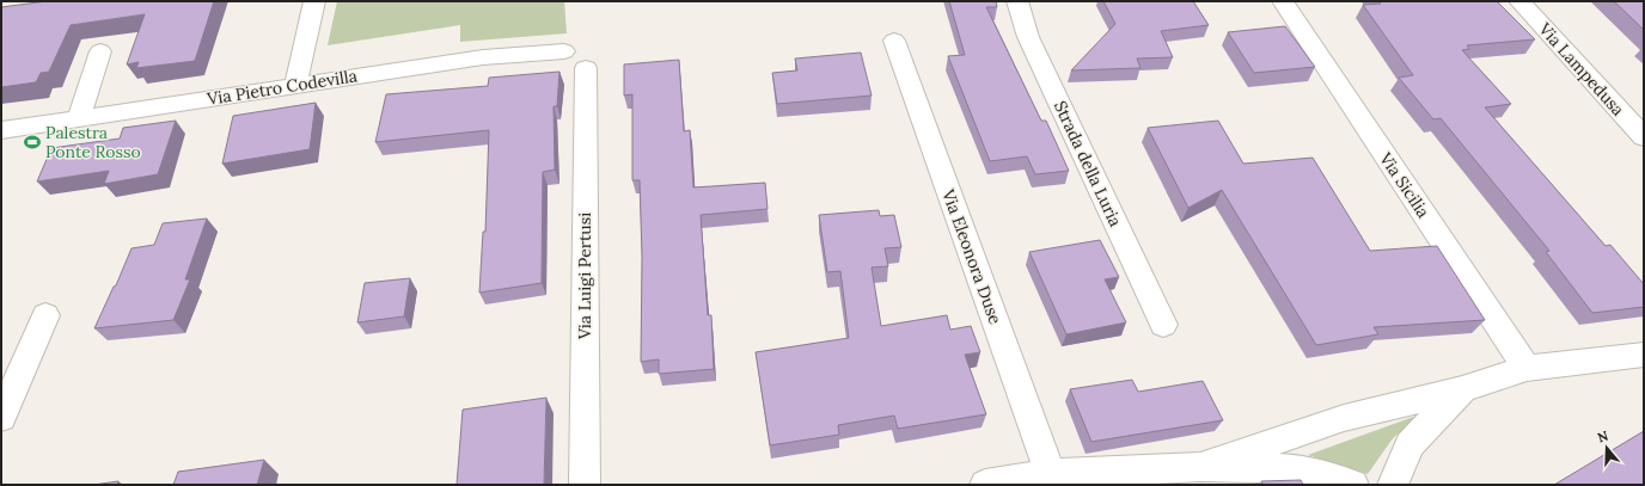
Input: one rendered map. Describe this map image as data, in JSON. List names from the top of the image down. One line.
{"streets":{"street":["Via Lampedusa","Via Pietro Codevilla","Strada della Luria","Via Sicilia","Via Eleonora Duse","Via Luigi Pertusi"]},"places":{"sports":["Palestra Ponte Rosso"]},"north":"top"}
